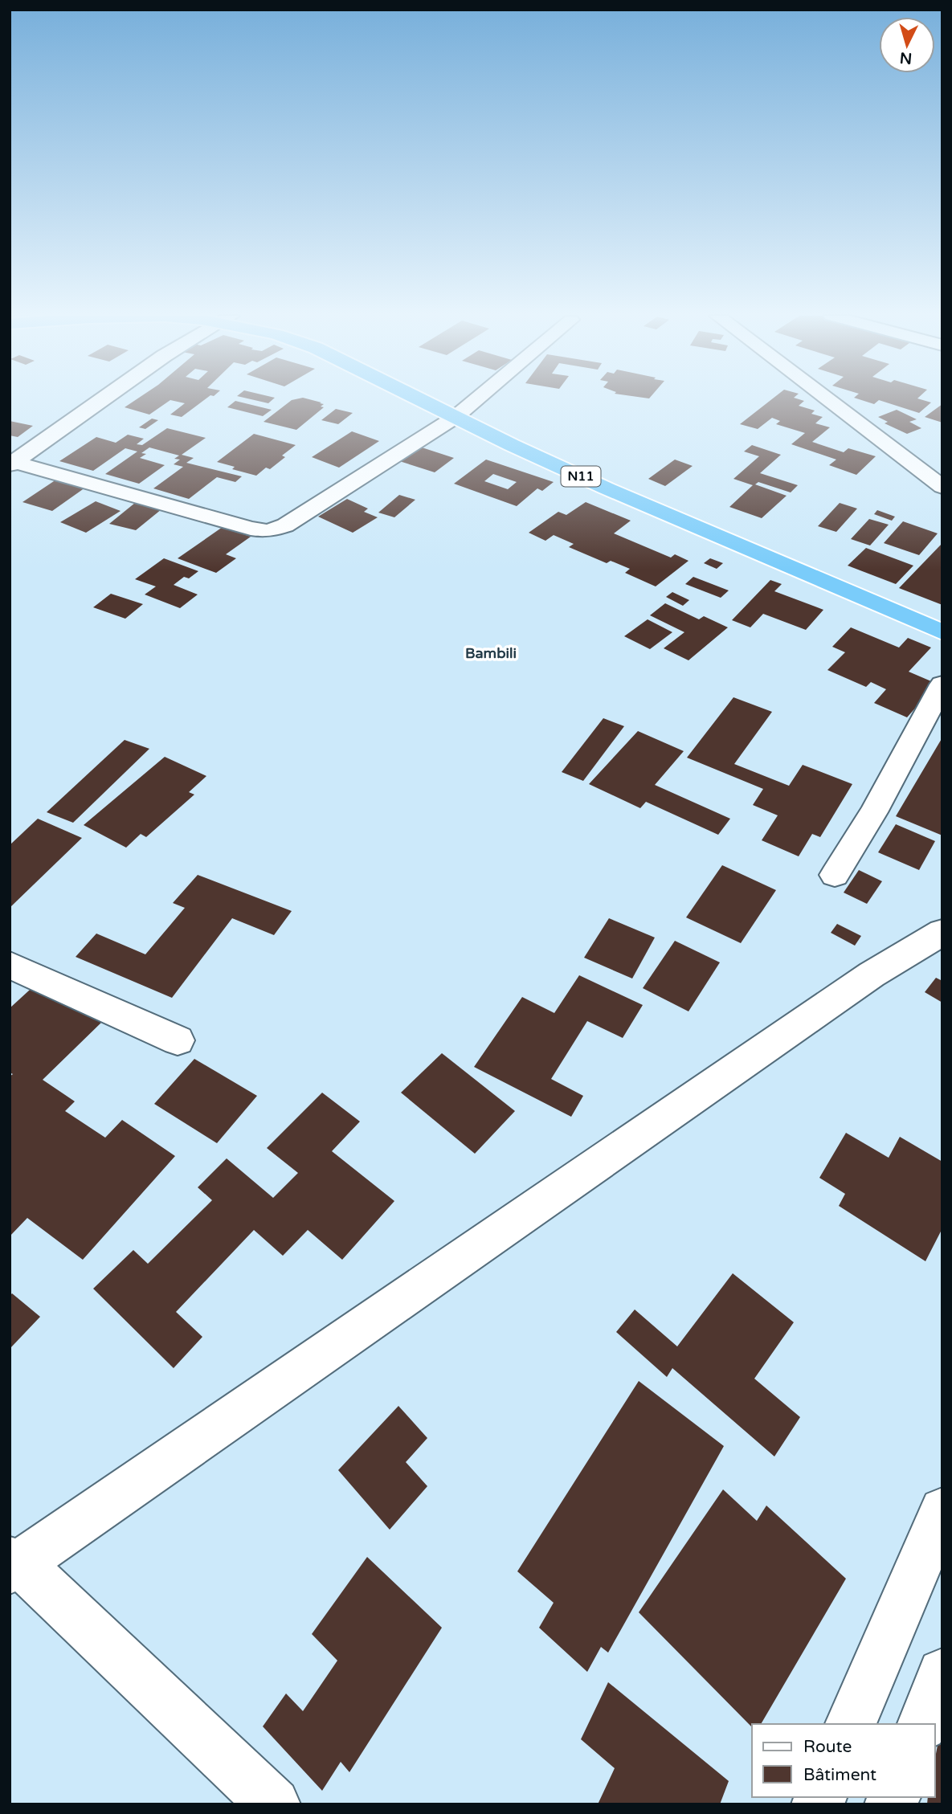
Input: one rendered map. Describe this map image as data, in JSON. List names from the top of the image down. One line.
{"streets":{"highway":["N11"]},"districts":["Bambili"],"legend":["Route","Bâtiment"],"north":"bottom"}
